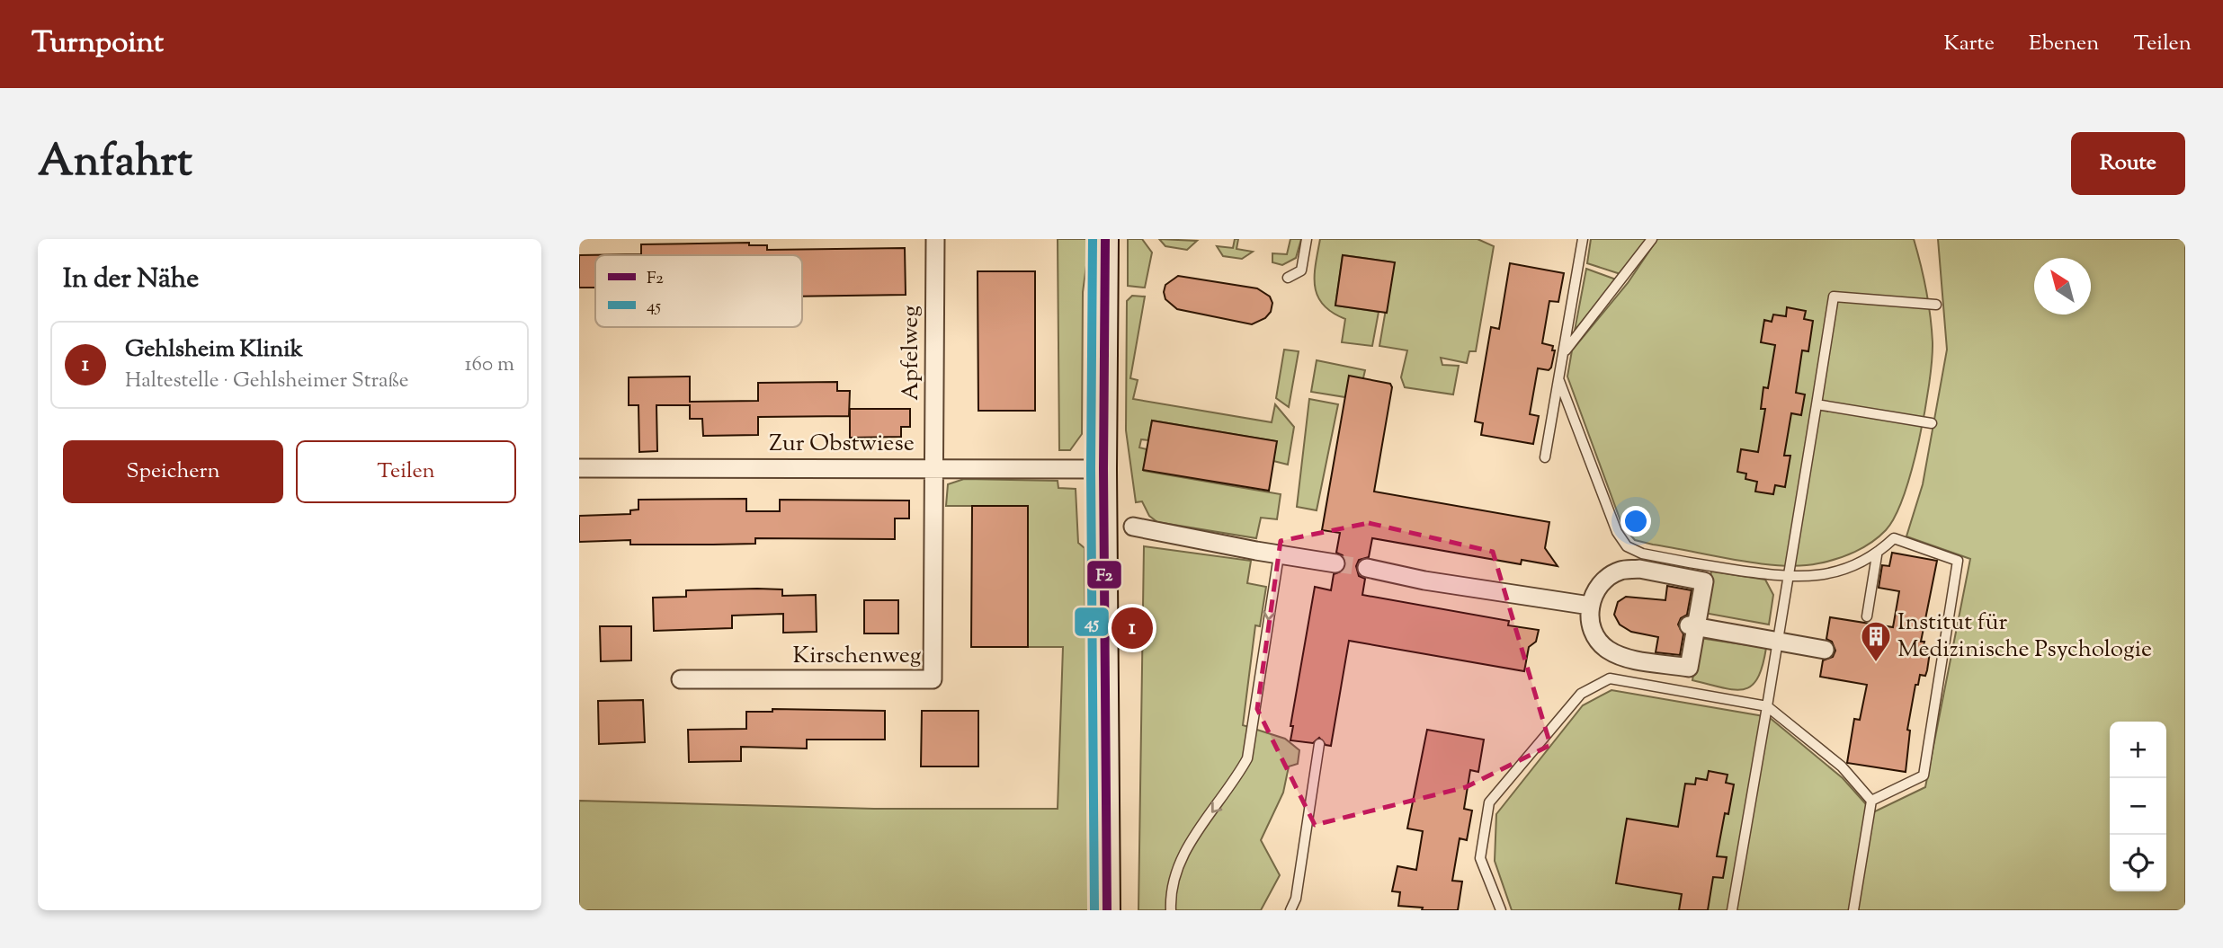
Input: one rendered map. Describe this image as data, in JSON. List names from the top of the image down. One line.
{"streets":{"street":["Apfelweg","Zur Obstwiese","Kirschenweg"]},"crossings":[["Apfelweg","Zur Obstwiese"],["Apfelweg","Kirschenweg"],["Zur Obstwiese","Kirschenweg"]],"places":{"building":["Institut für Medizinische Psychologie"]},"lines":["transit line F2","transit line 45"],"legend":["F2","45"],"north":"top left","page":{"header":"Turnpoint","nav":["Karte","Ebenen","Teilen"],"title":"Anfahrt","buttons":["Route",["Speichern","Teilen"]],"heading":"In der Nähe","list":[{"mark":"1","name":"Gehlsheim Klinik","note":"Haltestelle · Gehlsheimer Straße","value":"160 m"}],"pins":"1","map_buttons":["+","−"]}}
